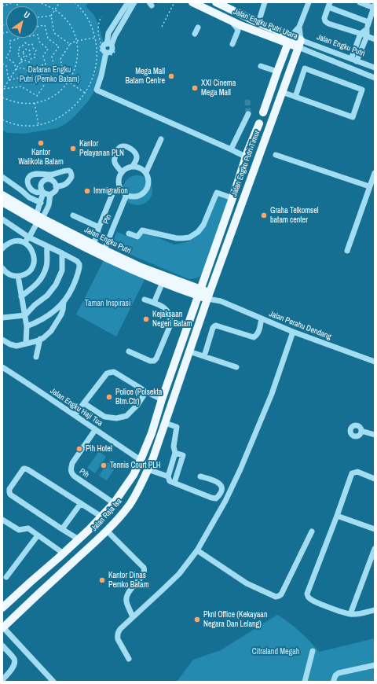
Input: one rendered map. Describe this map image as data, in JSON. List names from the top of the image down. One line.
{"streets":{"main road":["Jalan Engku Putri Utara","Jalan Engku Putri","Jalan Engku Putri Timur","Jalan Raja Isa"],"street":["Pln","Jalan Perahu Dendang","Jalan Engku Haji Tua","Pih"]},"crossings":[["Jalan Engku Putri Utara","Jalan Engku Putri"],["Jalan Engku Putri Utara","Jalan Engku Putri Timur"],["Jalan Engku Putri","Jalan Engku Putri Timur"],["Jalan Engku Putri","Pln"],["Jalan Engku Putri","Jalan Perahu Dendang"],["Jalan Engku Putri","Jalan Raja Isa"],["Jalan Engku Putri Timur","Jalan Perahu Dendang"],["Jalan Engku Putri Timur","Jalan Raja Isa"],["Jalan Perahu Dendang","Jalan Raja Isa"],["Jalan Engku Haji Tua","Pih"],["Jalan Engku Haji Tua","Jalan Raja Isa"],["Pih","Jalan Raja Isa"]],"parks":["Dataran Engku Putri (Pemko Batam)","Taman Inspirasi","Citraland Megah"],"places":["Mega Mall Batam Centre","XXI Cinema Mega Mall","Kantor Walikota Batam","Kantor Pelayanan PLN","Immigration","Graha Telkomsel batam center","Kejaksaan Negeri Batam","Police (Polsekta Btm.Ctr)","Pih Hotel","Tennis Court PLH","Kantor Dinas Pemko Batam","Pknl Office (Kekayaan Negara Dan Lelang)"],"north":"top right"}
